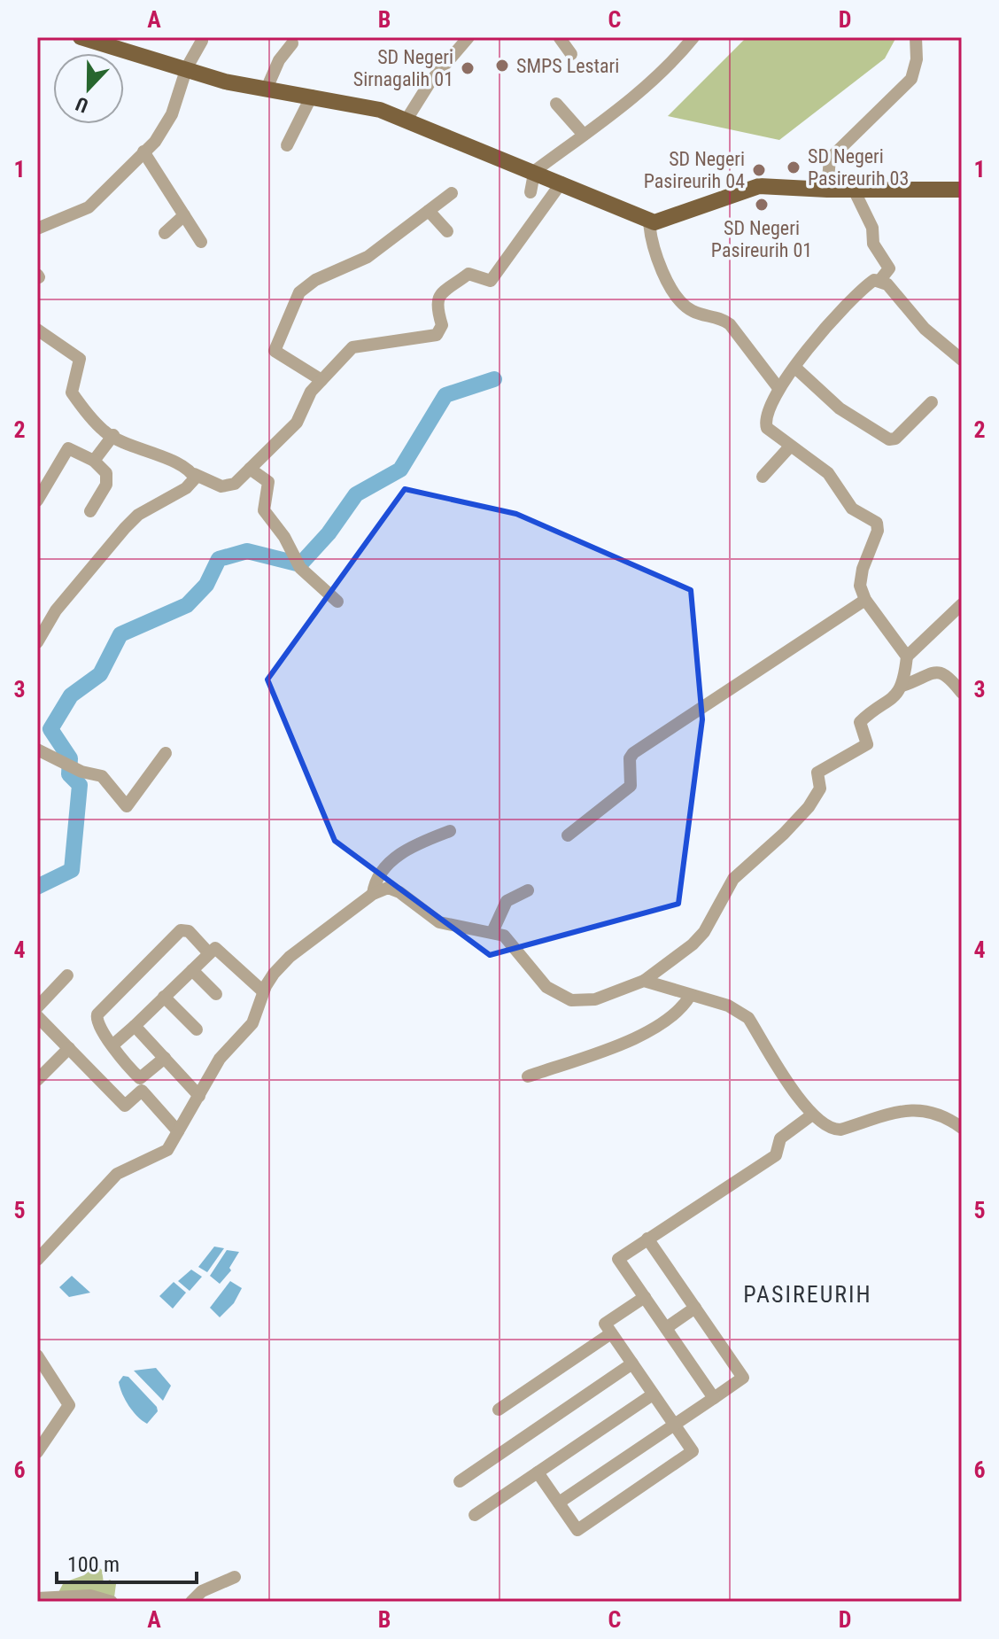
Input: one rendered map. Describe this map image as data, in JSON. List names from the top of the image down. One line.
{"districts":["PASIREURIH"],"places":["SMPS Lestari","SD Negeri Sirnagalih 01","SD Negeri Pasireurih 03","SD Negeri Pasireurih 04","SD Negeri Pasireurih 01"],"scale_bar":"100 m","north":"bottom","grid":{"columns":["A","B","C","D"],"rows":["1","2","3","4","5","6"]}}
